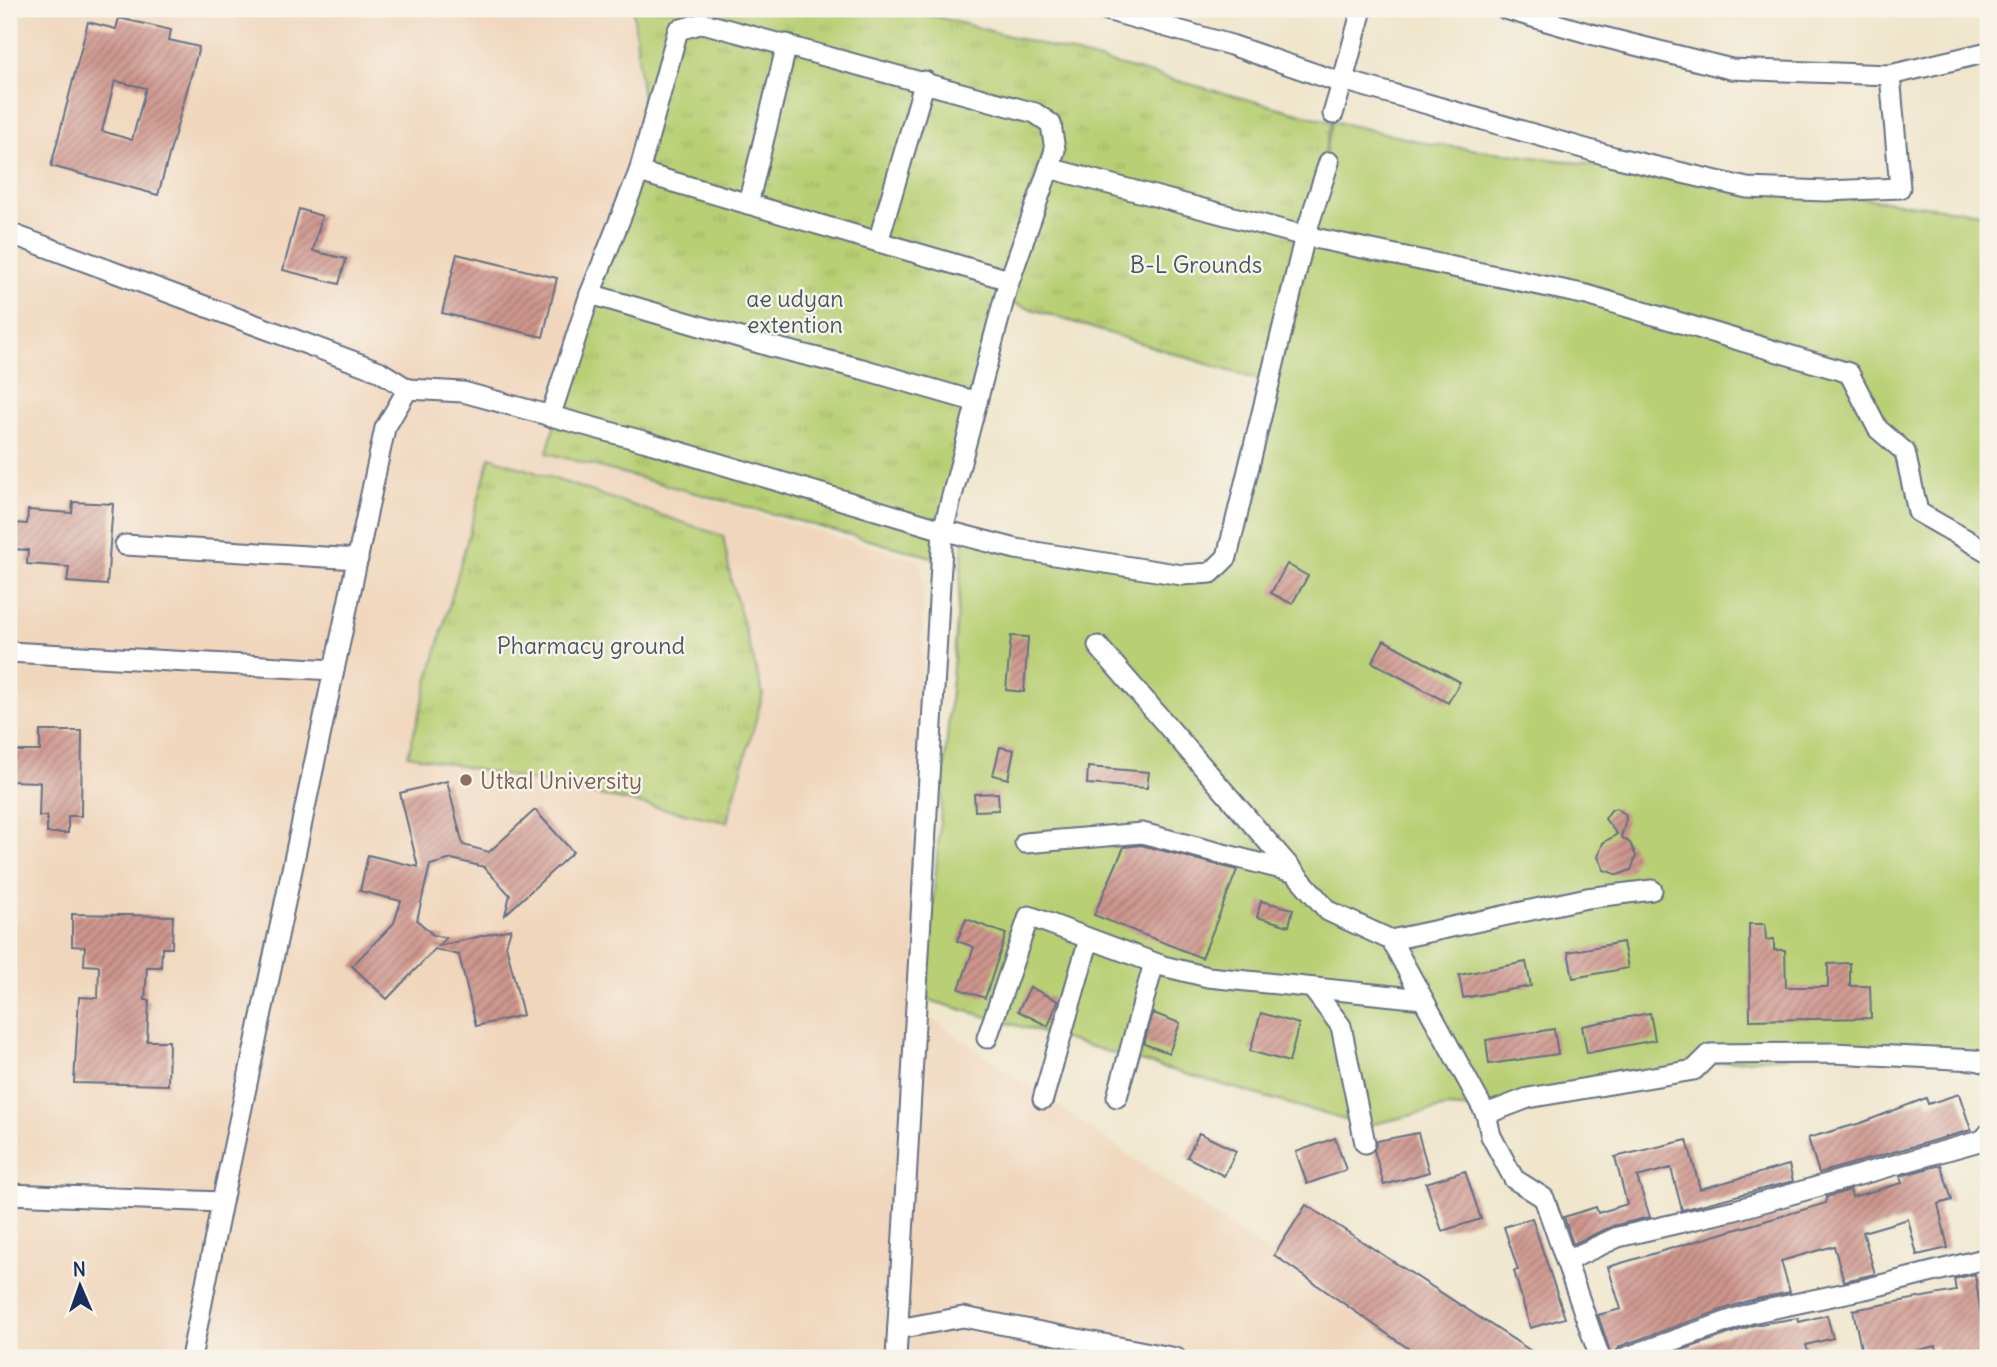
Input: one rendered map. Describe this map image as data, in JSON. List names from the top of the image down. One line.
{"parks":["B-L Grounds","ae udyan extention","Pharmacy ground"],"places":["Utkal University"],"north":"top"}
